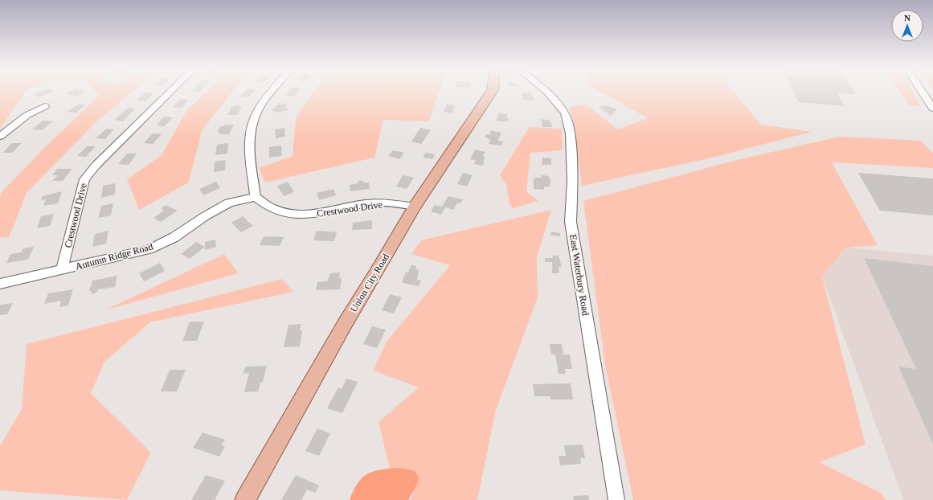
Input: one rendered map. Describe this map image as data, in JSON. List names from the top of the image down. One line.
{"streets":{"main road":["Union City Road"],"street":["Crestwood Drive","Autumn Ridge Road","East Waterbury Road"]},"crossings":[["Crestwood Drive","Autumn Ridge Road"],["Crestwood Drive","Union City Road"]],"north":"top"}
